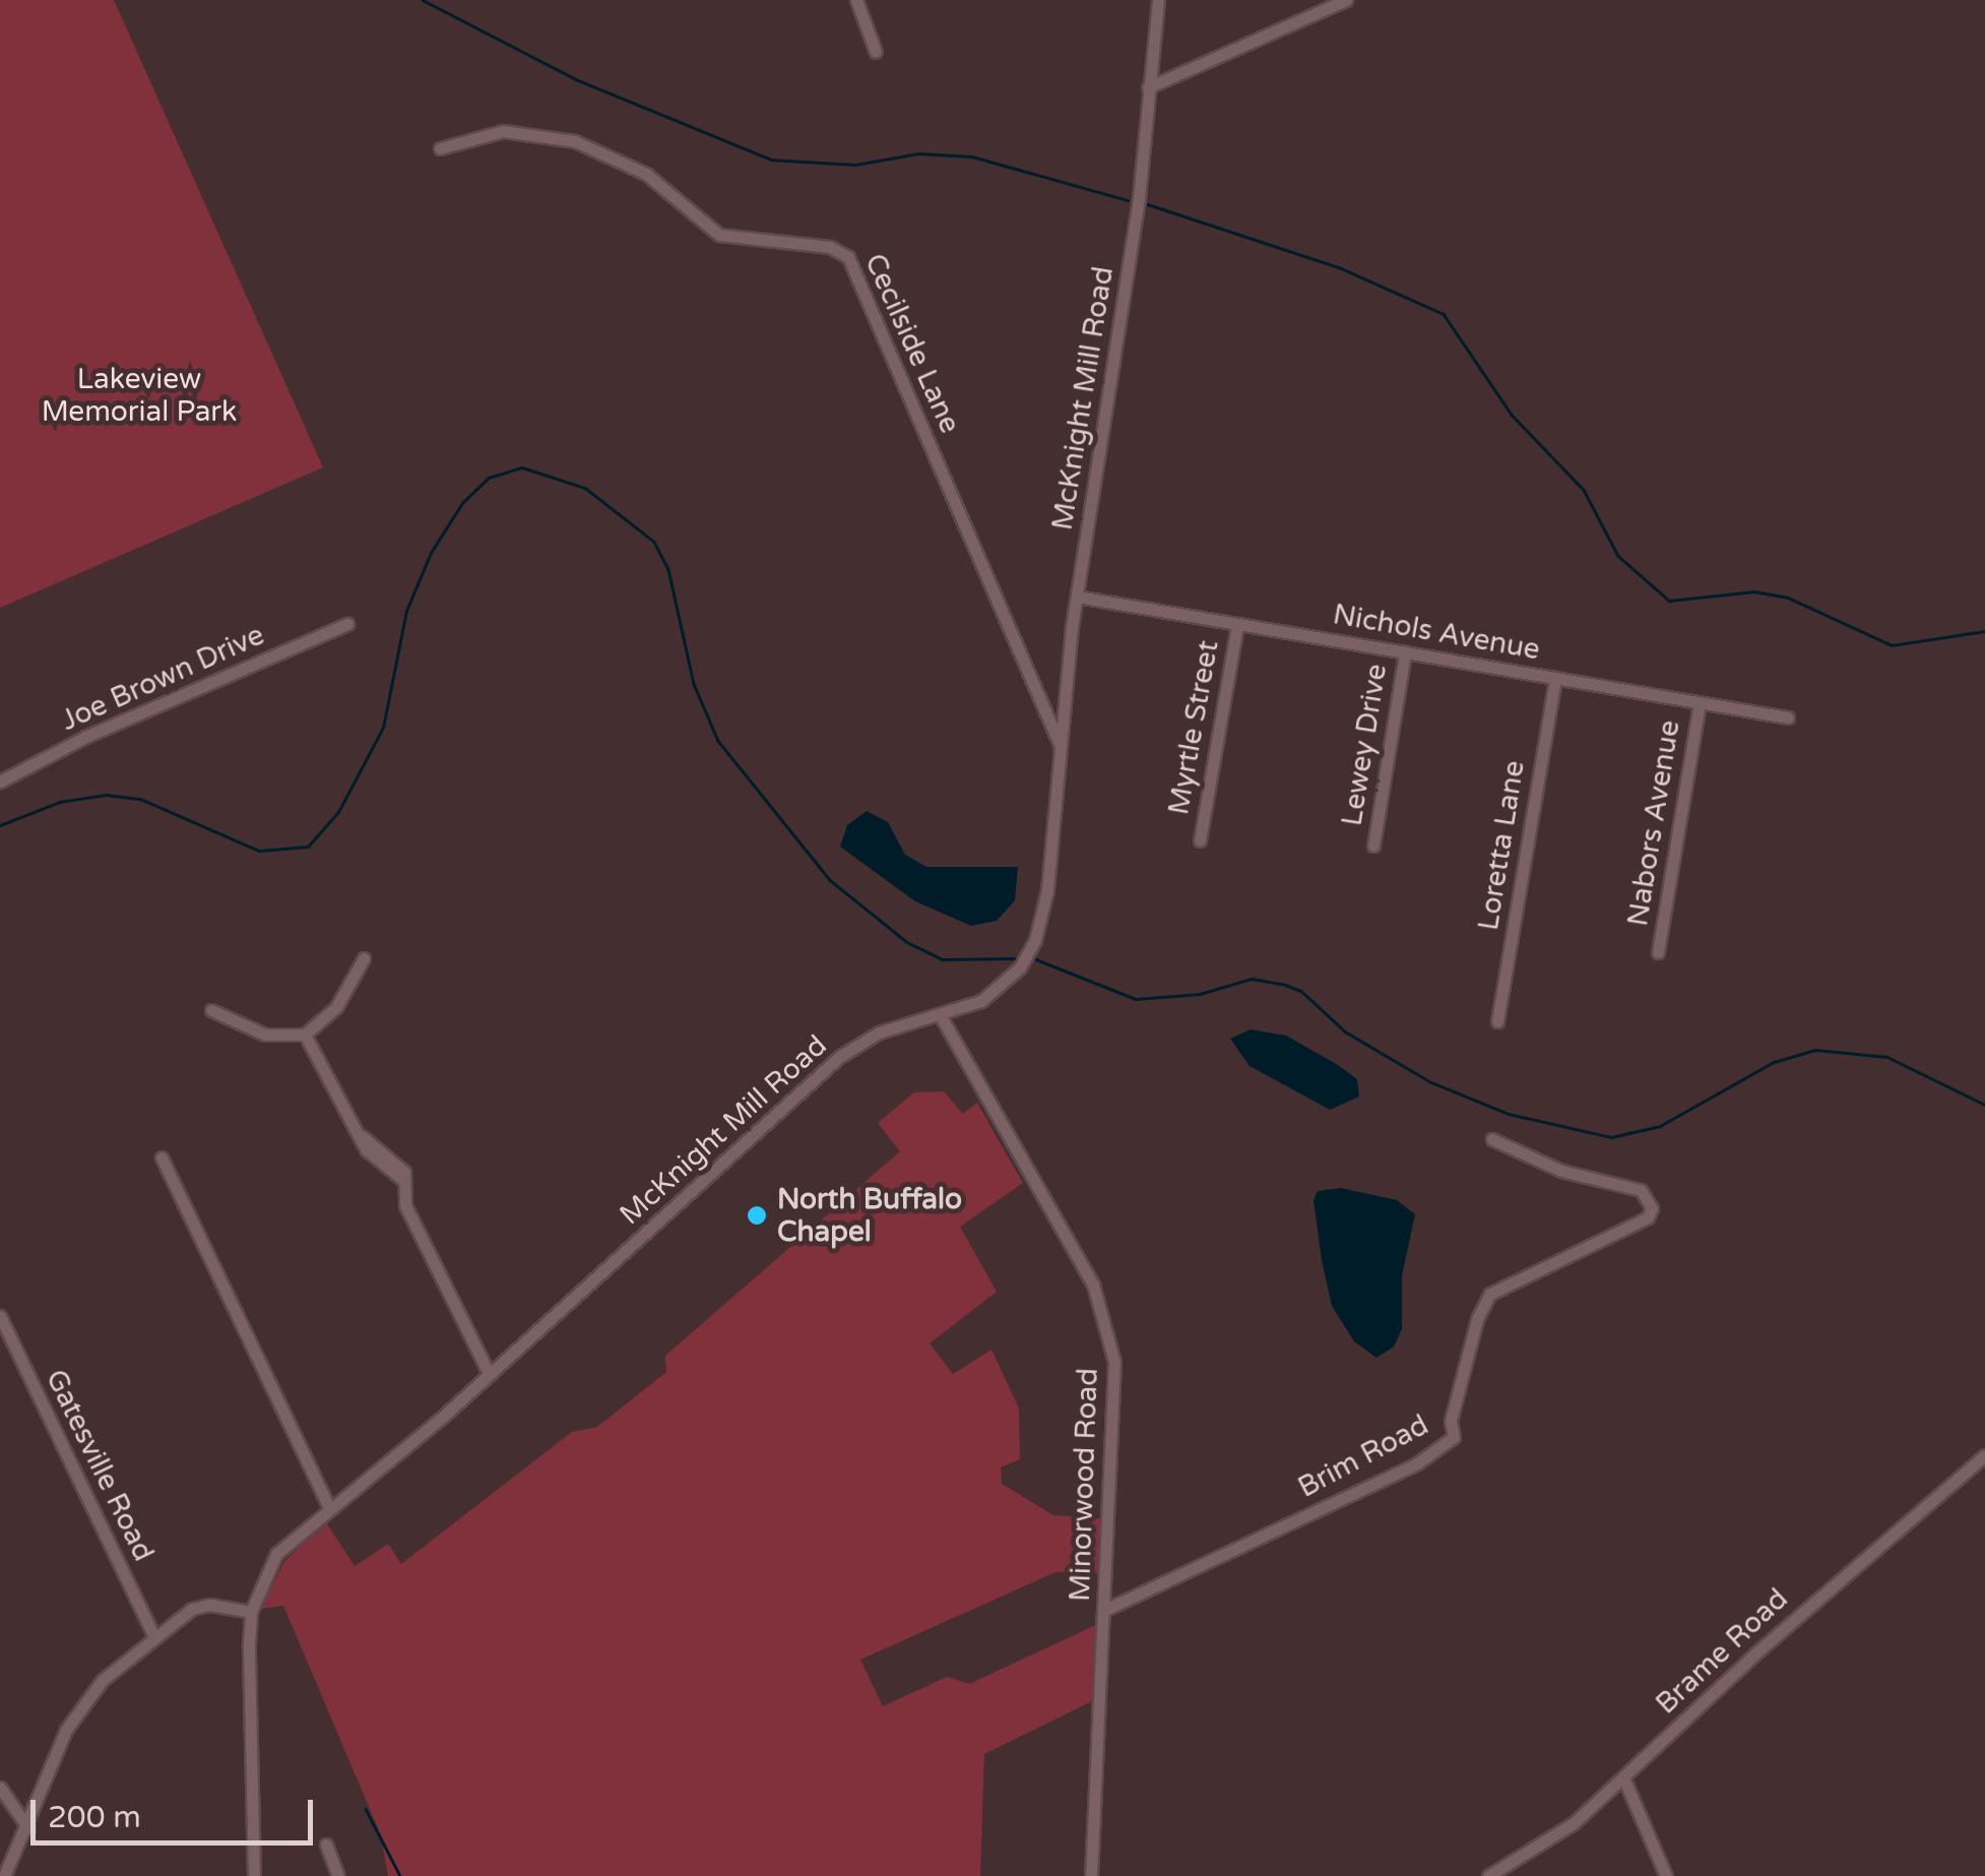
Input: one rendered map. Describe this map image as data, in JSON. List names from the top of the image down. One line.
{"streets":{"street":["Cecilside Lane","McKnight Mill Road","Nichols Avenue","Joe Brown Drive","Myrtle Street","Lewey Drive","Nabors Avenue","Loretta Lane","Brim Road","Gatesville Road","Minorwood Road","Brame Road"]},"crossings":[["Cecilside Lane","McKnight Mill Road"],["McKnight Mill Road","Nichols Avenue"],["McKnight Mill Road","Minorwood Road"],["Nichols Avenue","Myrtle Street"],["Nichols Avenue","Lewey Drive"],["Nichols Avenue","Nabors Avenue"],["Nichols Avenue","Loretta Lane"],["Brim Road","Minorwood Road"]],"parks":["Lakeview Memorial Park"],"places":["North Buffalo Chapel"],"scale_bar":"200 m"}
